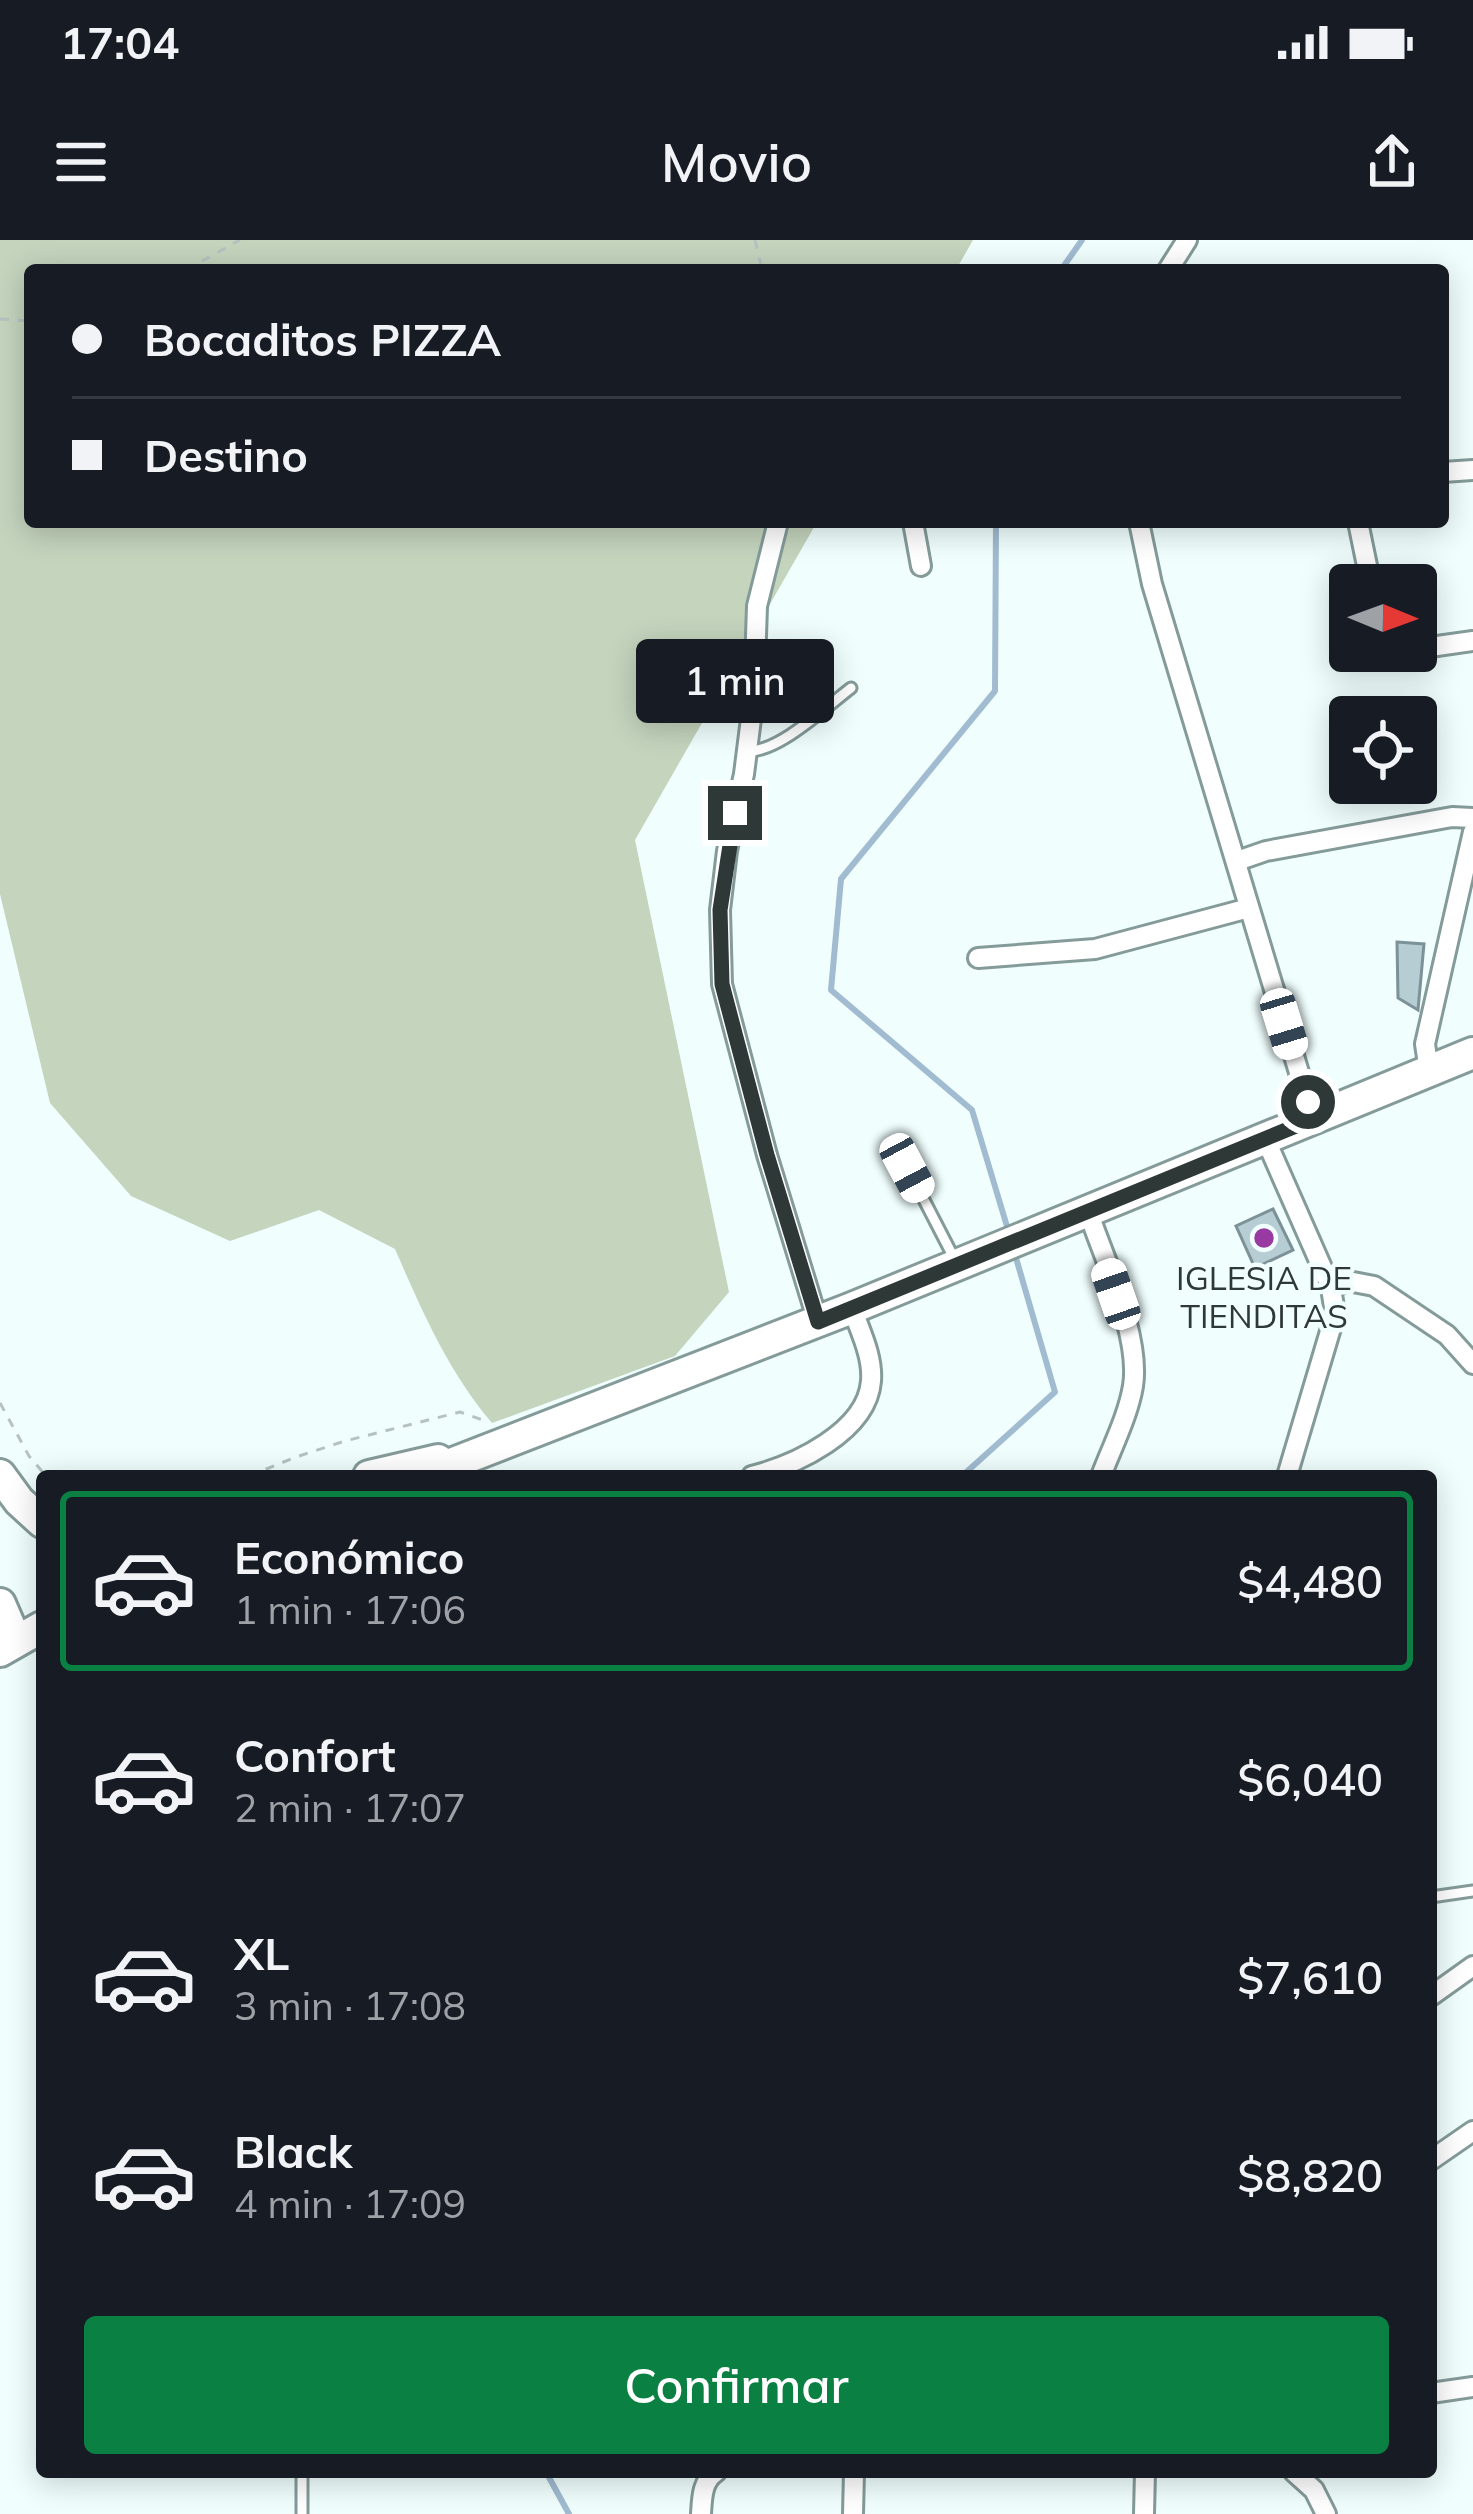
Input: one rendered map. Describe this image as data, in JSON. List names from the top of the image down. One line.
{"places":["IGLESIA DE TIENDITAS"],"north":"right","page":{"status":"17:04","header":"Movio","banner":["Bocaditos PIZZA","Destino"],"bubble":"1 min","list":[{"name":"Económico","note":"1 min · 17:06","value":"$4,480"},{"name":"Confort","note":"2 min · 17:07","value":"$6,040"},{"name":"XL","note":"3 min · 17:08","value":"$7,610"},{"name":"Black","note":"4 min · 17:09","value":"$8,820"}],"buttons":"Confirmar"}}
